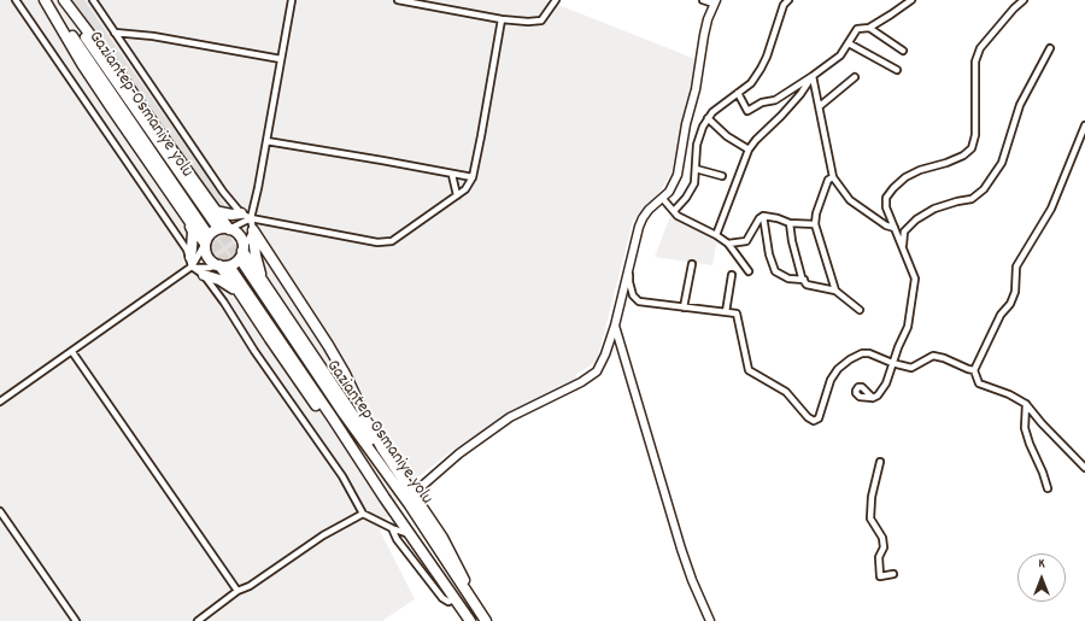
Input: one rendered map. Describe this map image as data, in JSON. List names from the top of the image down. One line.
{"streets":{"highway":["Gaziantep-Osmaniye yolu"]},"north":"top"}
